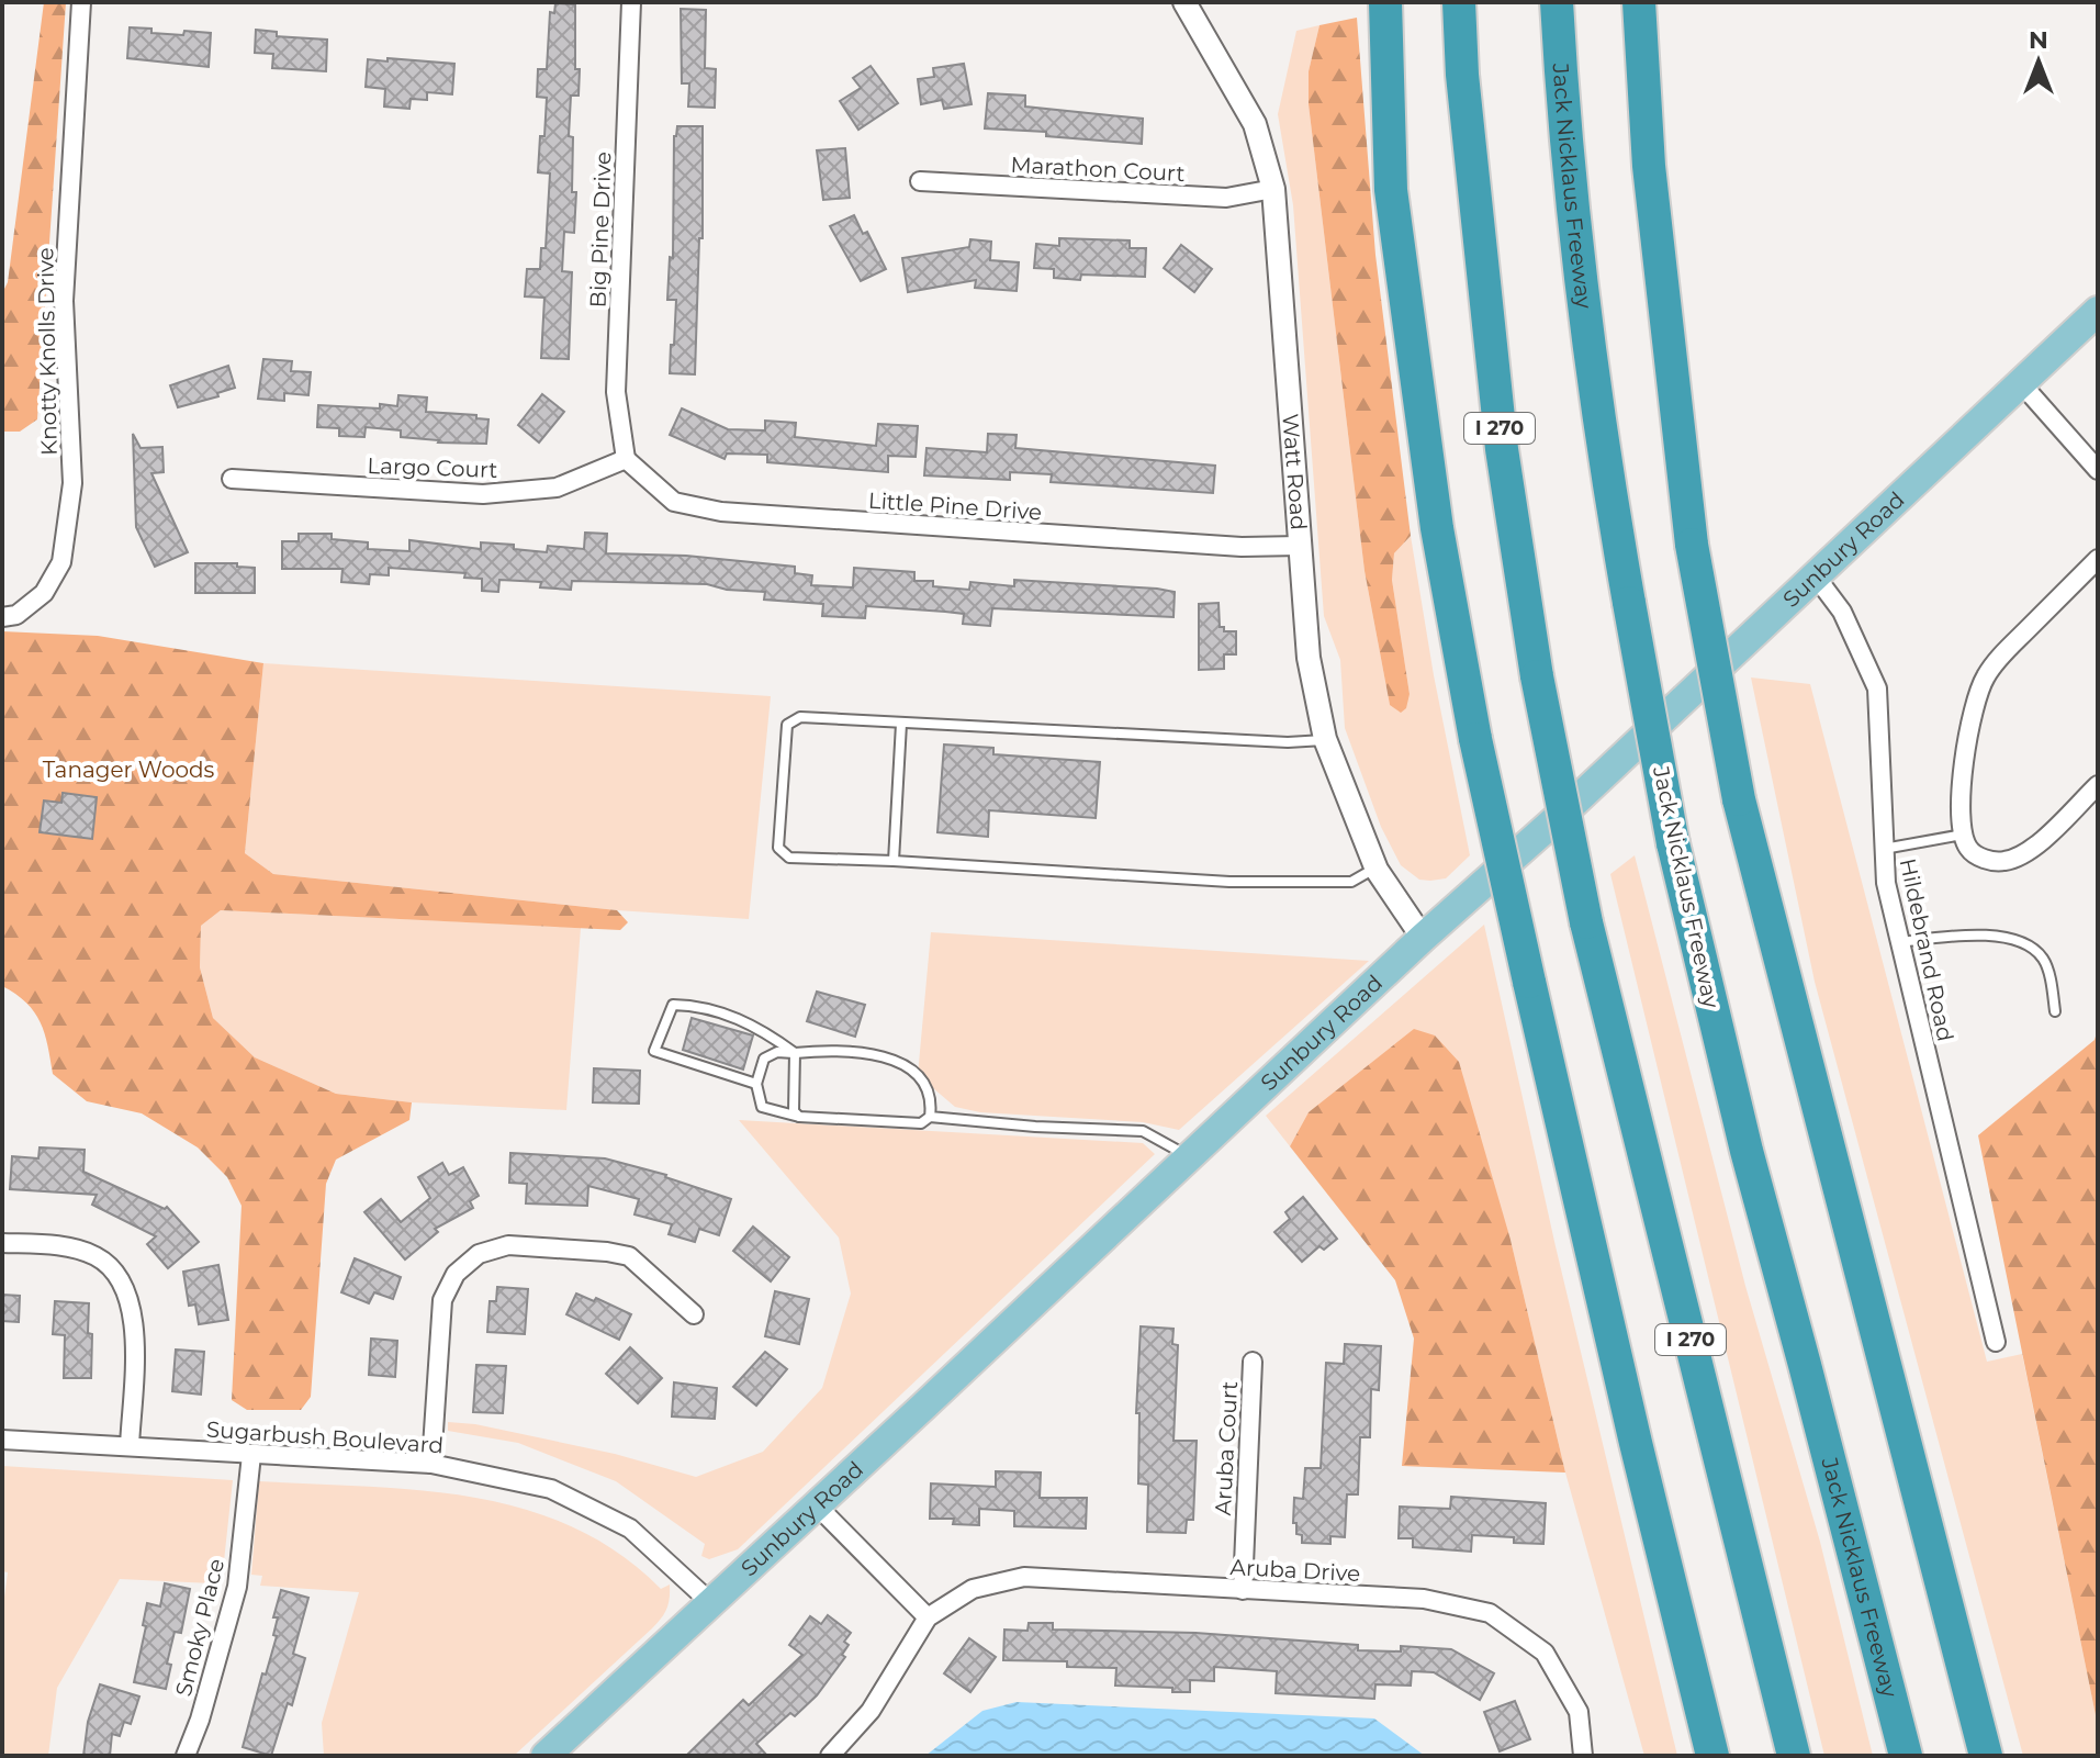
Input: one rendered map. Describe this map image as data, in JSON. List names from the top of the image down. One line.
{"streets":{"highway":["Jack Nicklaus Freeway","I 270"],"main road":["Sunbury Road"],"street":["Marathon Court","Big Pine Drive","Knotty Knolls Drive","Largo Court","Watt Road","Little Pine Drive","Hildebrand Road","Sugarbush Boulevard","Aruba Court","Aruba Drive","Smoky Place"]},"crossings":[["Marathon Court","Watt Road"],["Big Pine Drive","Largo Court"],["Big Pine Drive","Little Pine Drive"],["Largo Court","Little Pine Drive"],["Watt Road","Little Pine Drive"],["Watt Road","Sunbury Road"],["Sunbury Road","Hildebrand Road"],["Sunbury Road","Sugarbush Boulevard"],["Sugarbush Boulevard","Smoky Place"],["Aruba Court","Aruba Drive"]],"parks":["Tanager Woods"],"north":"top"}
